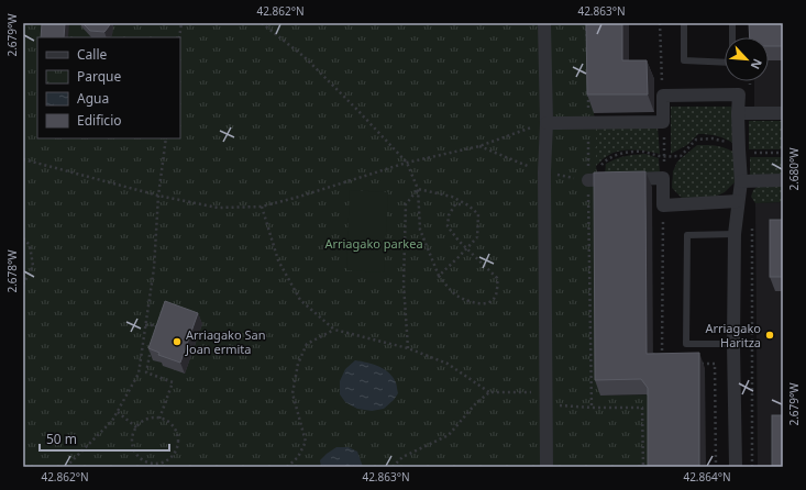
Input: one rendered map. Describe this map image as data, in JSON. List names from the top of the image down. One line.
{"parks":["Arriagako parkea"],"places":["Arriagako Haritza","Arriagako San Joan ermita"],"legend":["Calle","Parque","Agua","Edificio"],"scale_bar":"50 m","north":"bottom right","coordinates":["42.862°N","42.863°N","2.679°W","2.680°W","2.678°W","42.864°N"]}
